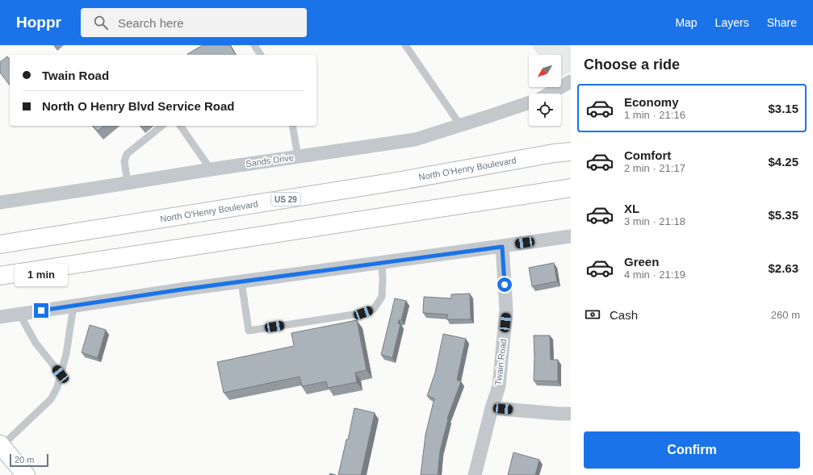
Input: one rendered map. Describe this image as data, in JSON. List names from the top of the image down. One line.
{"streets":{"main road":["North O'Henry Boulevard","US 29"],"street":["Sands Drive","Twain Road"]},"scale_bar":"20 m","north":"bottom left","page":{"header":"Hoppr","search":"Search here","nav":["Map","Layers","Share"],"heading":"Choose a ride","banner":["Twain Road","North O Henry Blvd Service Road"],"list":[{"name":"Economy","note":"1 min · 21:16","value":"$3.15"},{"name":"Comfort","note":"2 min · 21:17","value":"$4.25"},{"name":"XL","note":"3 min · 21:18","value":"$5.35"},{"name":"Green","note":"4 min · 21:19","value":"$2.63"}],"bubble":"1 min","pay":["Cash","260 m"],"buttons":"Confirm","scale":"20 m"}}
